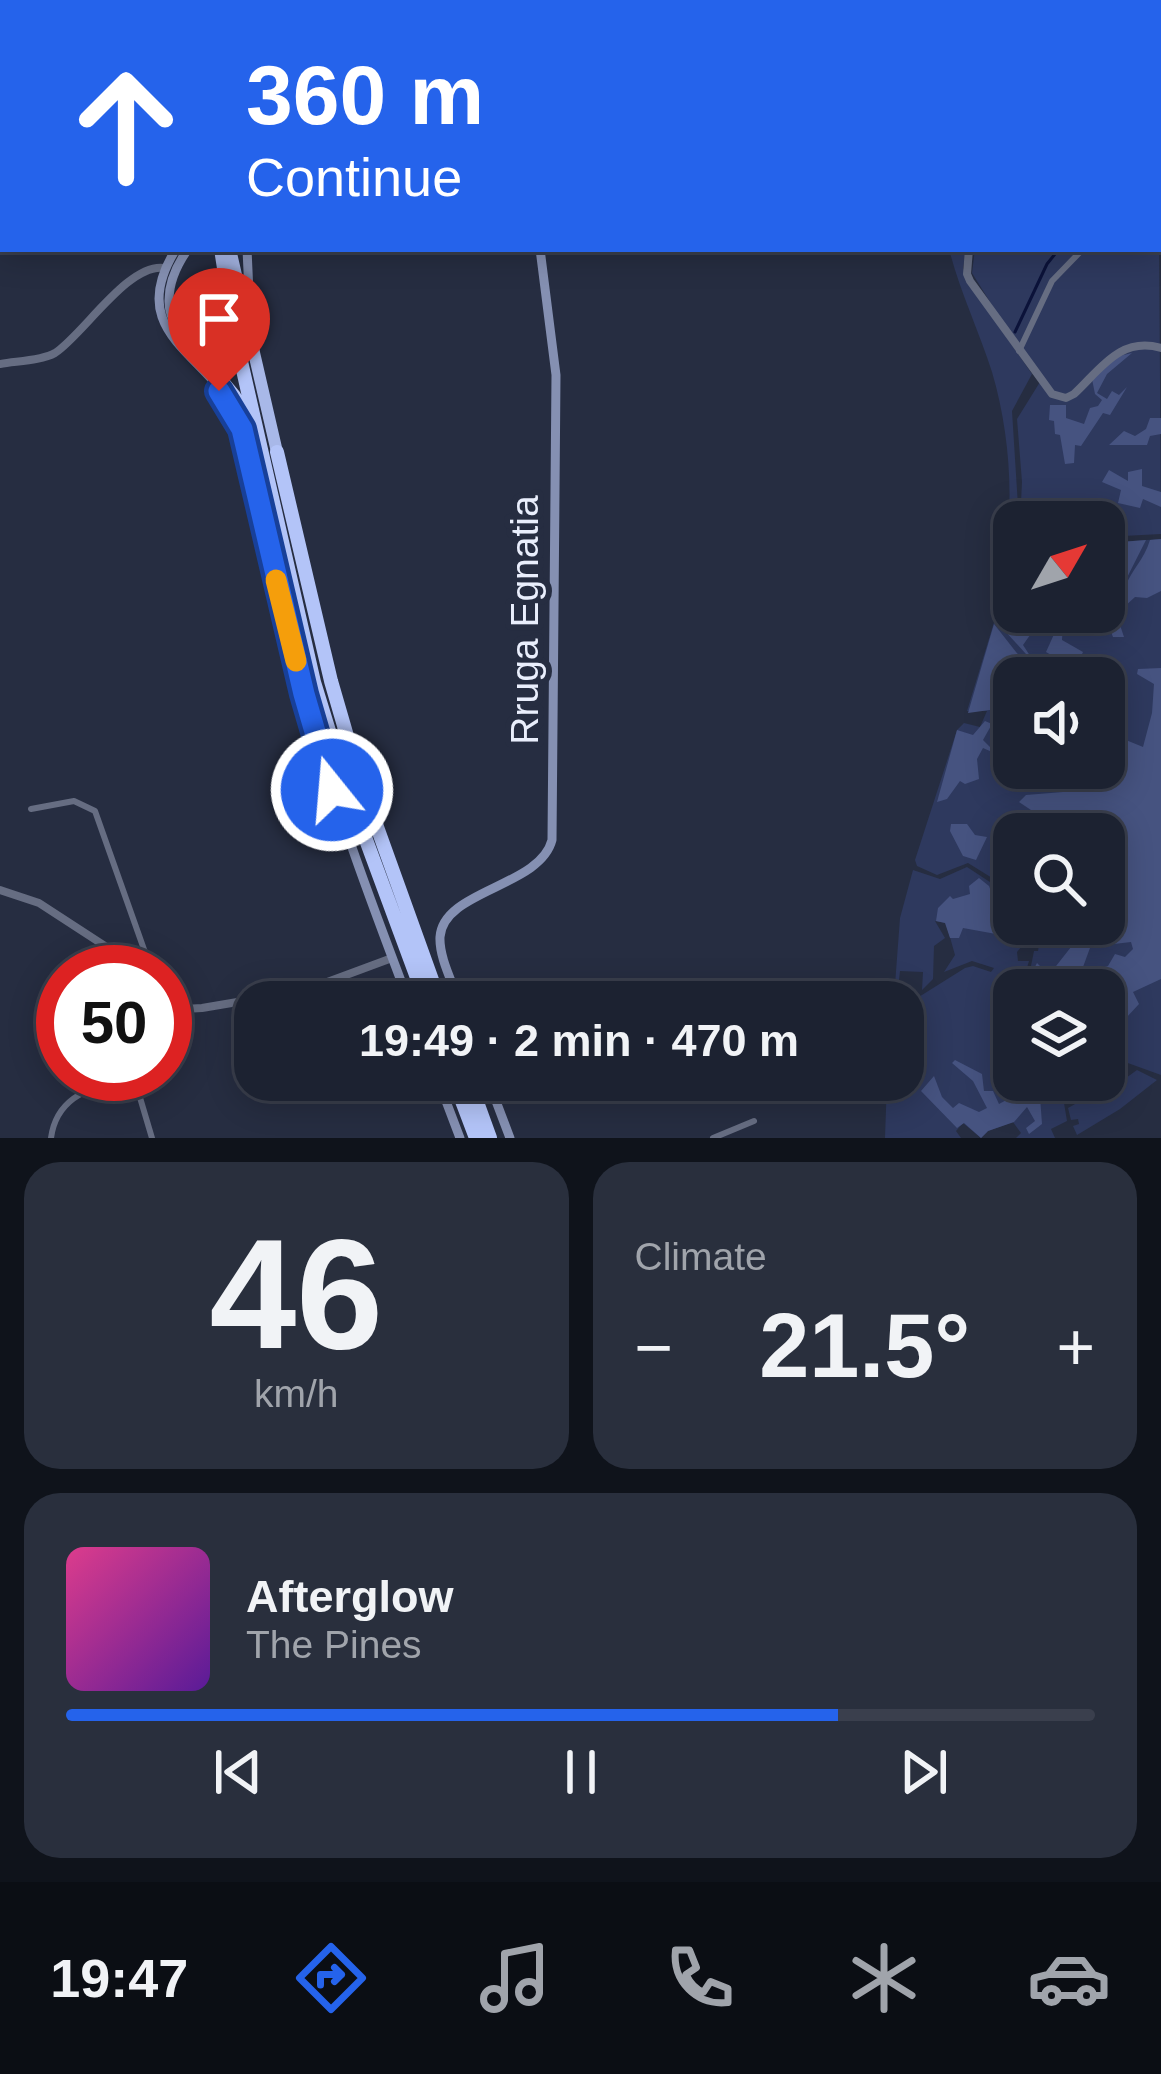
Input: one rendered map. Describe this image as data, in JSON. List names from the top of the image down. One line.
{"streets":{"main road":["Rruga Egnatia"]},"north":"top right","page":{"turn":["360 m","Continue"],"limit":"50","trip":"19:49 · 2 min · 470 m","tile":[["46","km/h"],"Climate"],"heat":["−","21.5°","+"],"song":["Afterglow","The Pines"],"tabs":"19:47"}}
